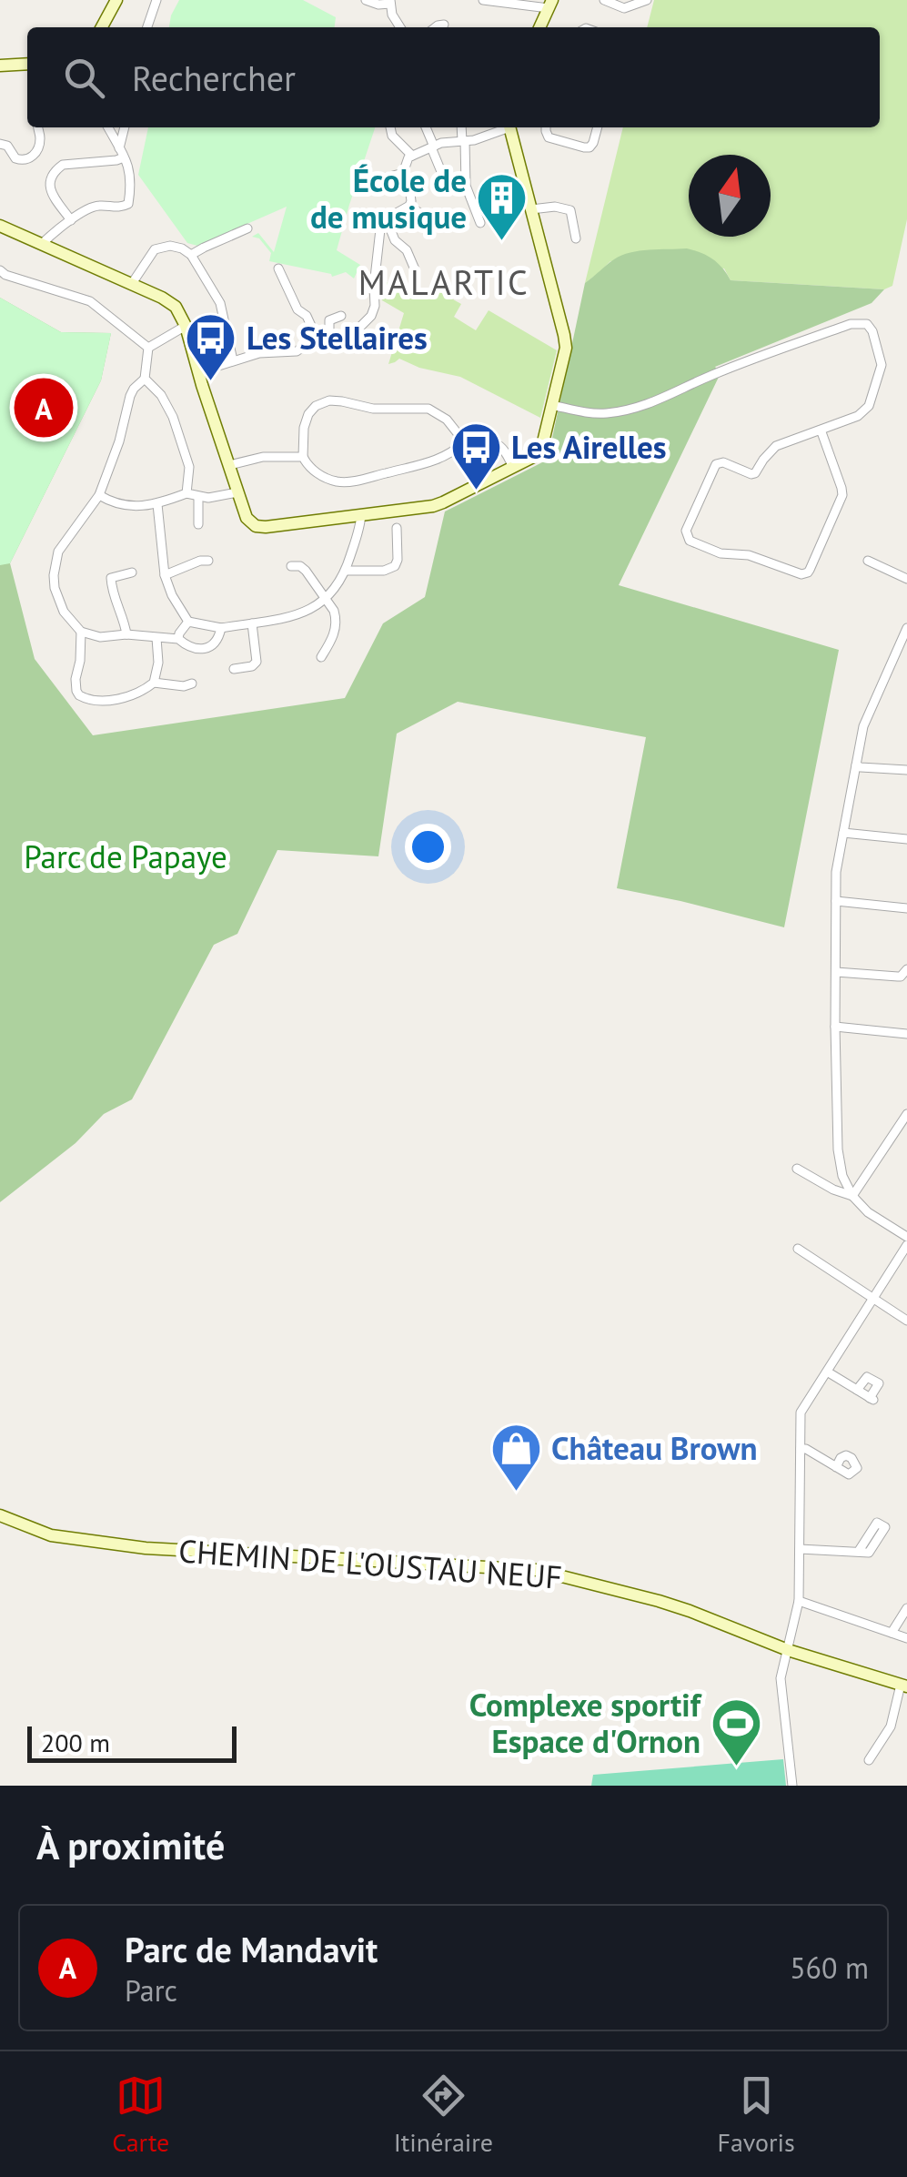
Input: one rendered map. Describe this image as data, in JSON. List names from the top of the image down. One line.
{"streets":{"street":["CHEMIN DE L'OUSTAU NEUF"]},"districts":["MALARTIC"],"parks":["Parc de Papaye"],"places":{"building":["École de de musique"],"bus stop":["Les Stellaires","Les Airelles"],"shop":["Château Brown"],"sports":["Complexe sportif Espace d'Ornon"]},"scale_bar":"200 m","north":"top","page":{"search":"Rechercher","pins":"A","scale":"200 m","heading":"À proximité","list":[{"mark":"A","name":"Parc de Mandavit","note":"Parc","value":"560 m"}],"nav":["Carte","Itinéraire","Favoris"]}}
